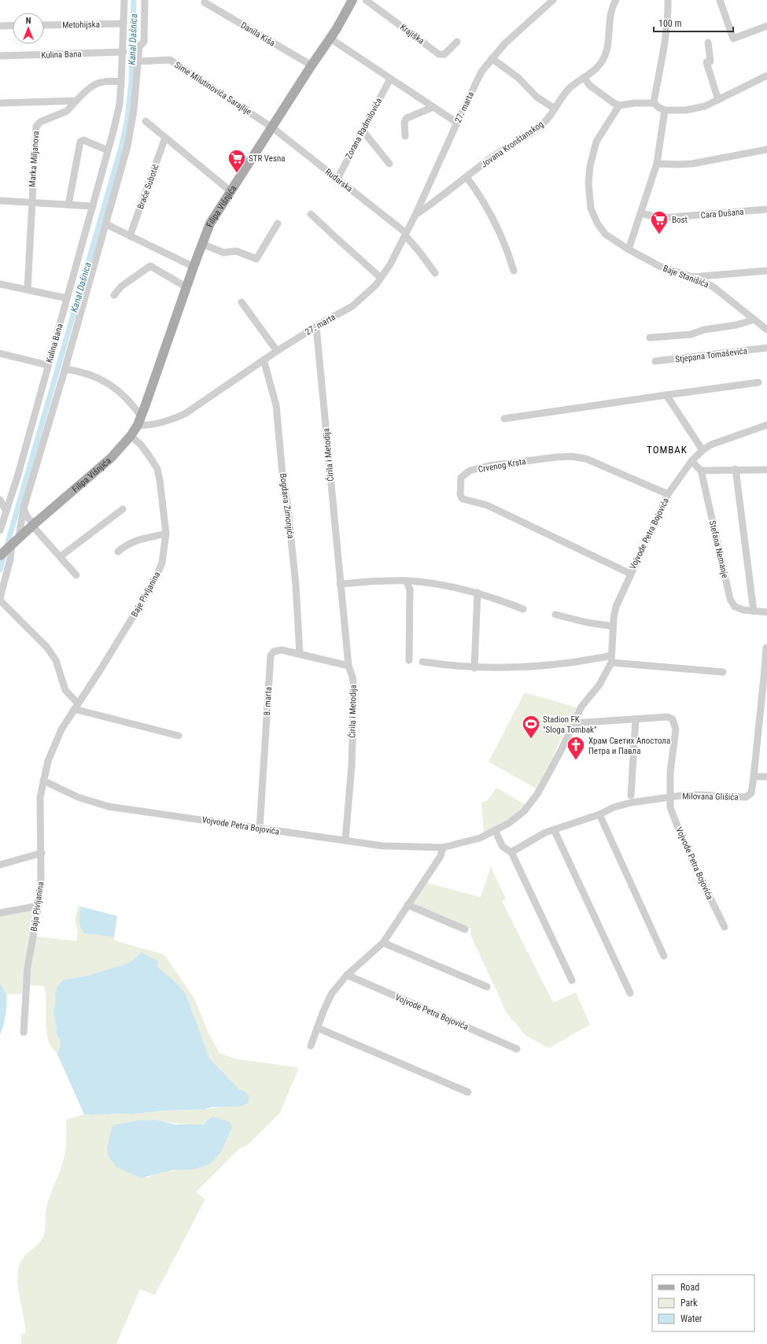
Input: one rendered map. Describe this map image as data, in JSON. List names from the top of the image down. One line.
{"streets":{"main road":["Filipa Višnjića"],"street":["Metohijska","Danila Kiša","Krajiška","Kulina Bana","Sime Milutinovića Sarajlije","27. marta","Zorana Radmilovića","Jovana Kronštanskog","Marka Miljanova","Rudarska","Braće Subotić","Cara Dušana","Baje Stanišića","Stjepana Tomaševića","Ćirila i Metodija","Crvenog Krsta","Bogdana Zimonjića","Vojvode Petra Bojovića","Stefana Nemanje","Baje Pivljanina","8. marta","Milovana Glišića","Baja Pivljanina"]},"crossings":[["Metohijska","Kulina Bana"],["Danila Kiša","Filipa Višnjića"],["Sime Milutinovića Sarajlije","Rudarska"],["Sime Milutinovića Sarajlije","Filipa Višnjića"],["27. marta","Jovana Kronštanskog"],["27. marta","Rudarska"],["27. marta","Filipa Višnjića"],["27. marta","Ćirila i Metodija"],["27. marta","Bogdana Zimonjića"],["Zorana Radmilovića","Rudarska"],["Rudarska","Filipa Višnjića"],["Filipa Višnjića","Baje Pivljanina"],["Ćirila i Metodija","Vojvode Petra Bojovića"],["Ćirila i Metodija","8. marta"],["Crvenog Krsta","Vojvode Petra Bojovića"],["Bogdana Zimonjića","8. marta"],["Vojvode Petra Bojovića","Baje Pivljanina"],["Vojvode Petra Bojovića","8. marta"],["Vojvode Petra Bojovića","Milovana Glišića"],["Vojvode Petra Bojovića","Baja Pivljanina"],["Baje Pivljanina","Baja Pivljanina"]],"districts":["TOMBAK"],"water":["Kanal Dašnica"],"places":{"supermarket":["STR Vesna","Bost"],"sports":["Stadion FK \"Sloga Tombak\""],"church":["Храм Светих Апостола Петра и Павла"]},"legend":["Road","Park","Water"],"scale_bar":"100 m","north":"top"}
